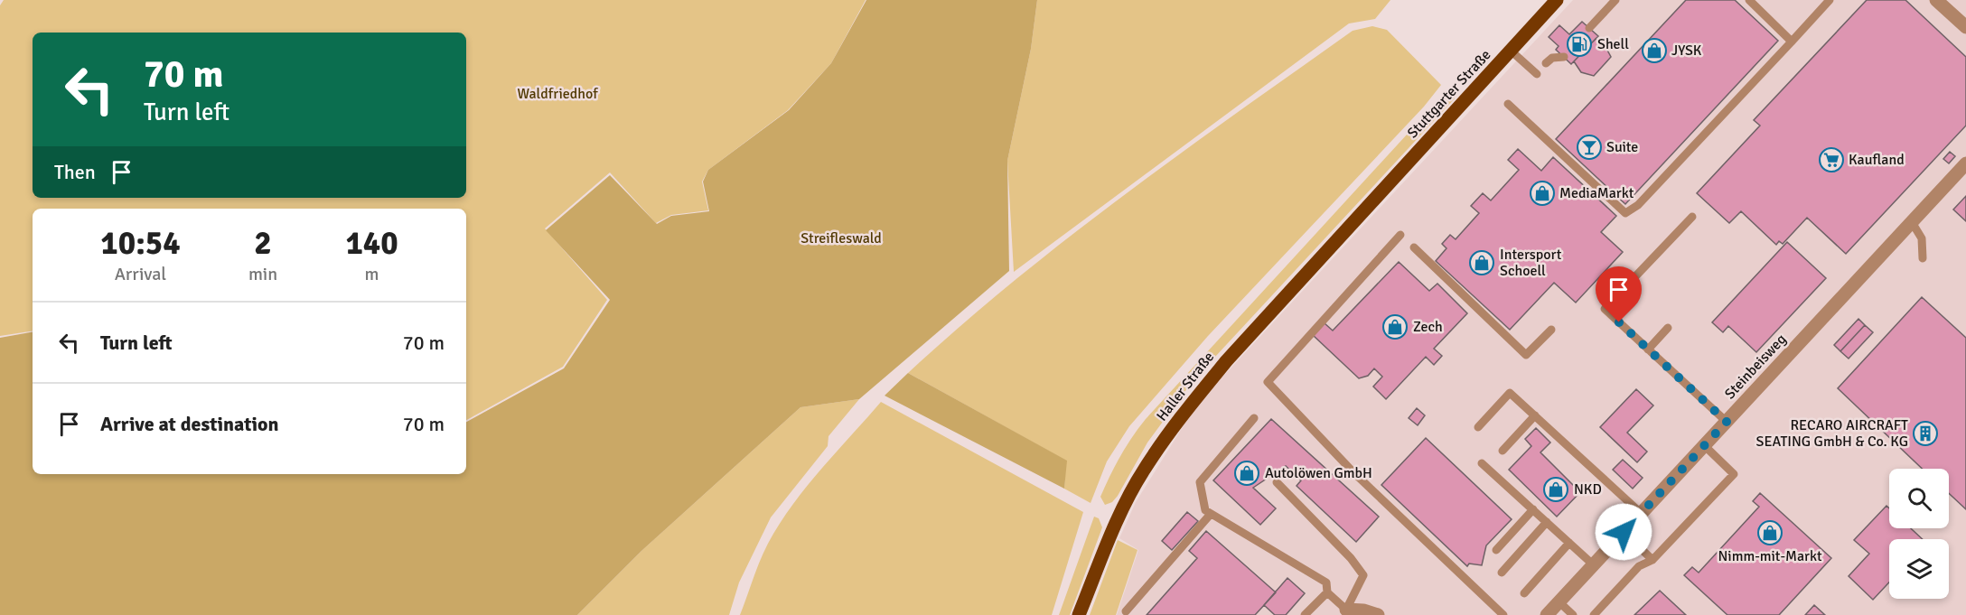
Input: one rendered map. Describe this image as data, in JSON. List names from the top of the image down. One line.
{"streets":{"main road":["Stuttgarter Straße","Haller Straße"],"street":["Steinbeisweg"]},"crossings":[["Stuttgarter Straße","Haller Straße"]],"parks":["Waldfriedhof","Streifleswald"],"places":{"fuel station":["Shell"],"shop":["JYSK","MediaMarkt","Intersport Schoell","Zech","Autolöwen GmbH","NKD","Nimm-mit-Markt"],"bar":["Suite"],"supermarket":["Kaufland"],"building":["RECARO AIRCRAFT SEATING GmbH & Co. KG"]},"page":{"turn":["70 m","Turn left"],"then":"Then","eta":["10:54","Arrival","2","min","140","m"],"list":[{"name":"Turn left","value":"70 m"},{"name":"Arrive at destination","value":"70 m"}]}}
